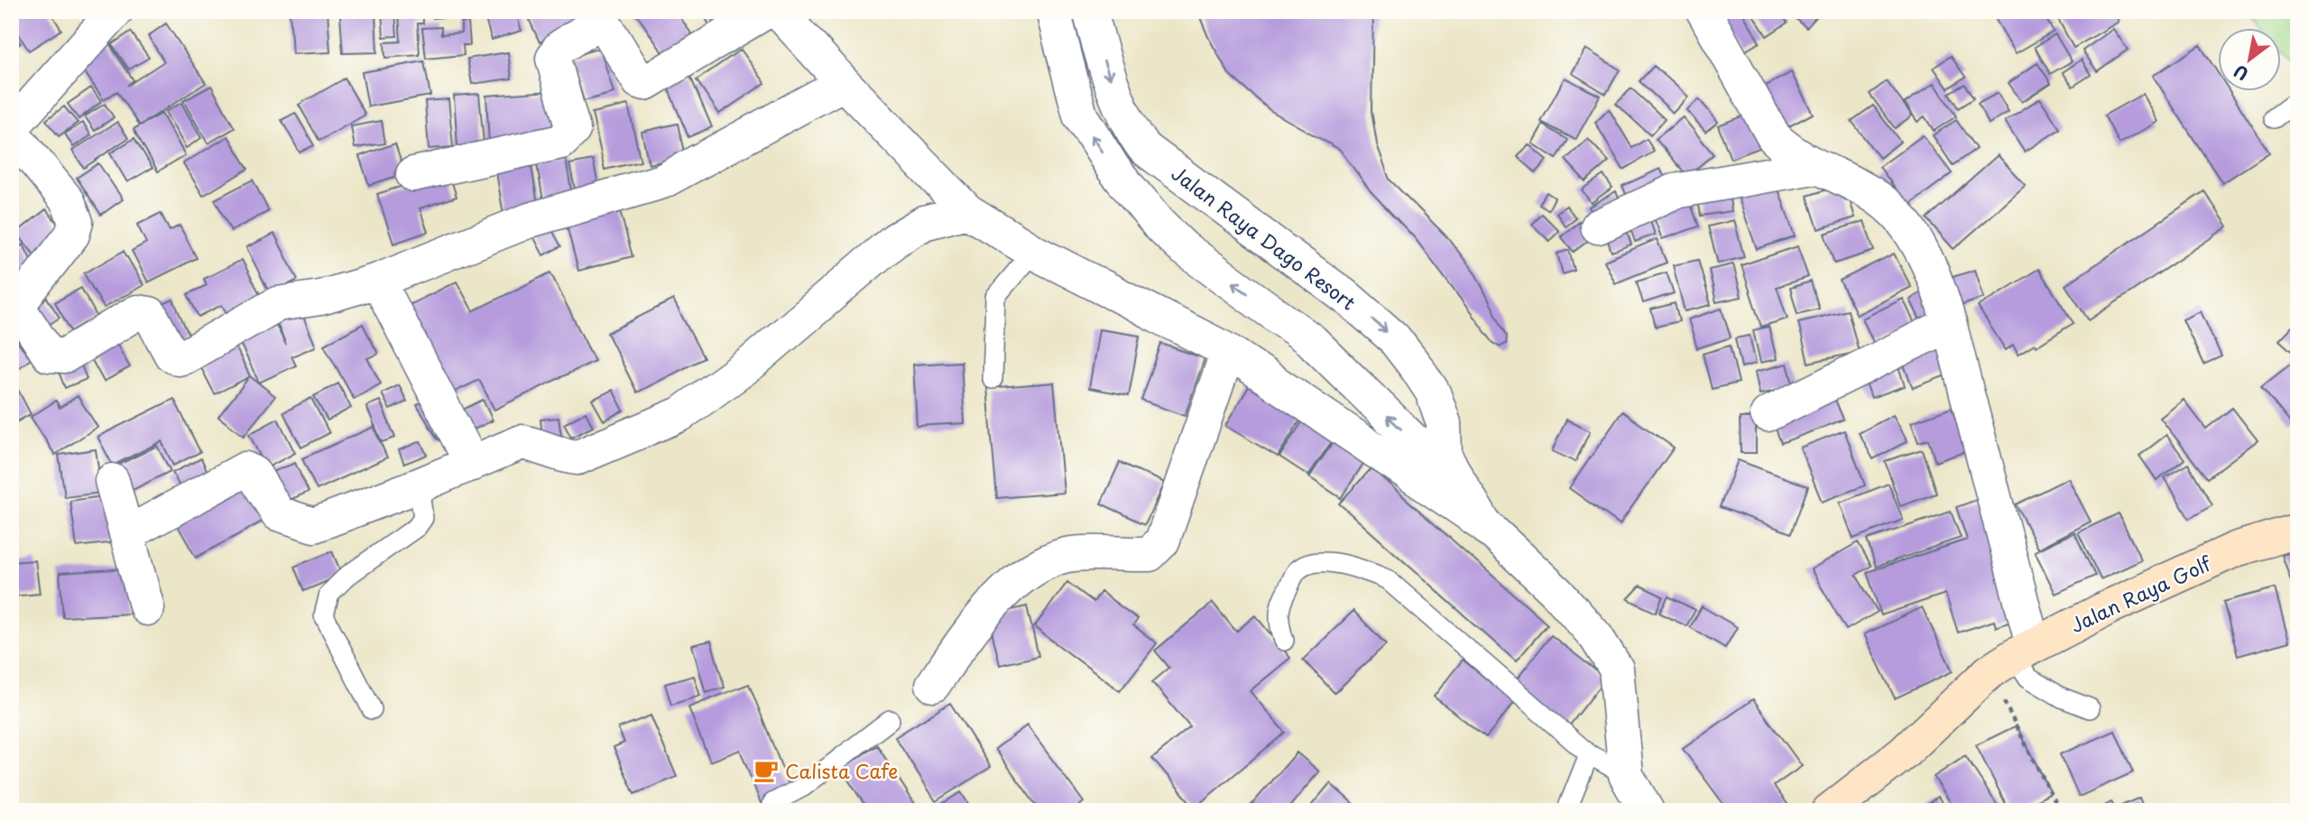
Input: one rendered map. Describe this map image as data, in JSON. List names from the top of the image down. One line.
{"streets":{"street":["Jalan Raya Dago Resort","Jalan Raya Golf"]},"places":{"cafe":["Calista Cafe"]},"north":"bottom left"}
